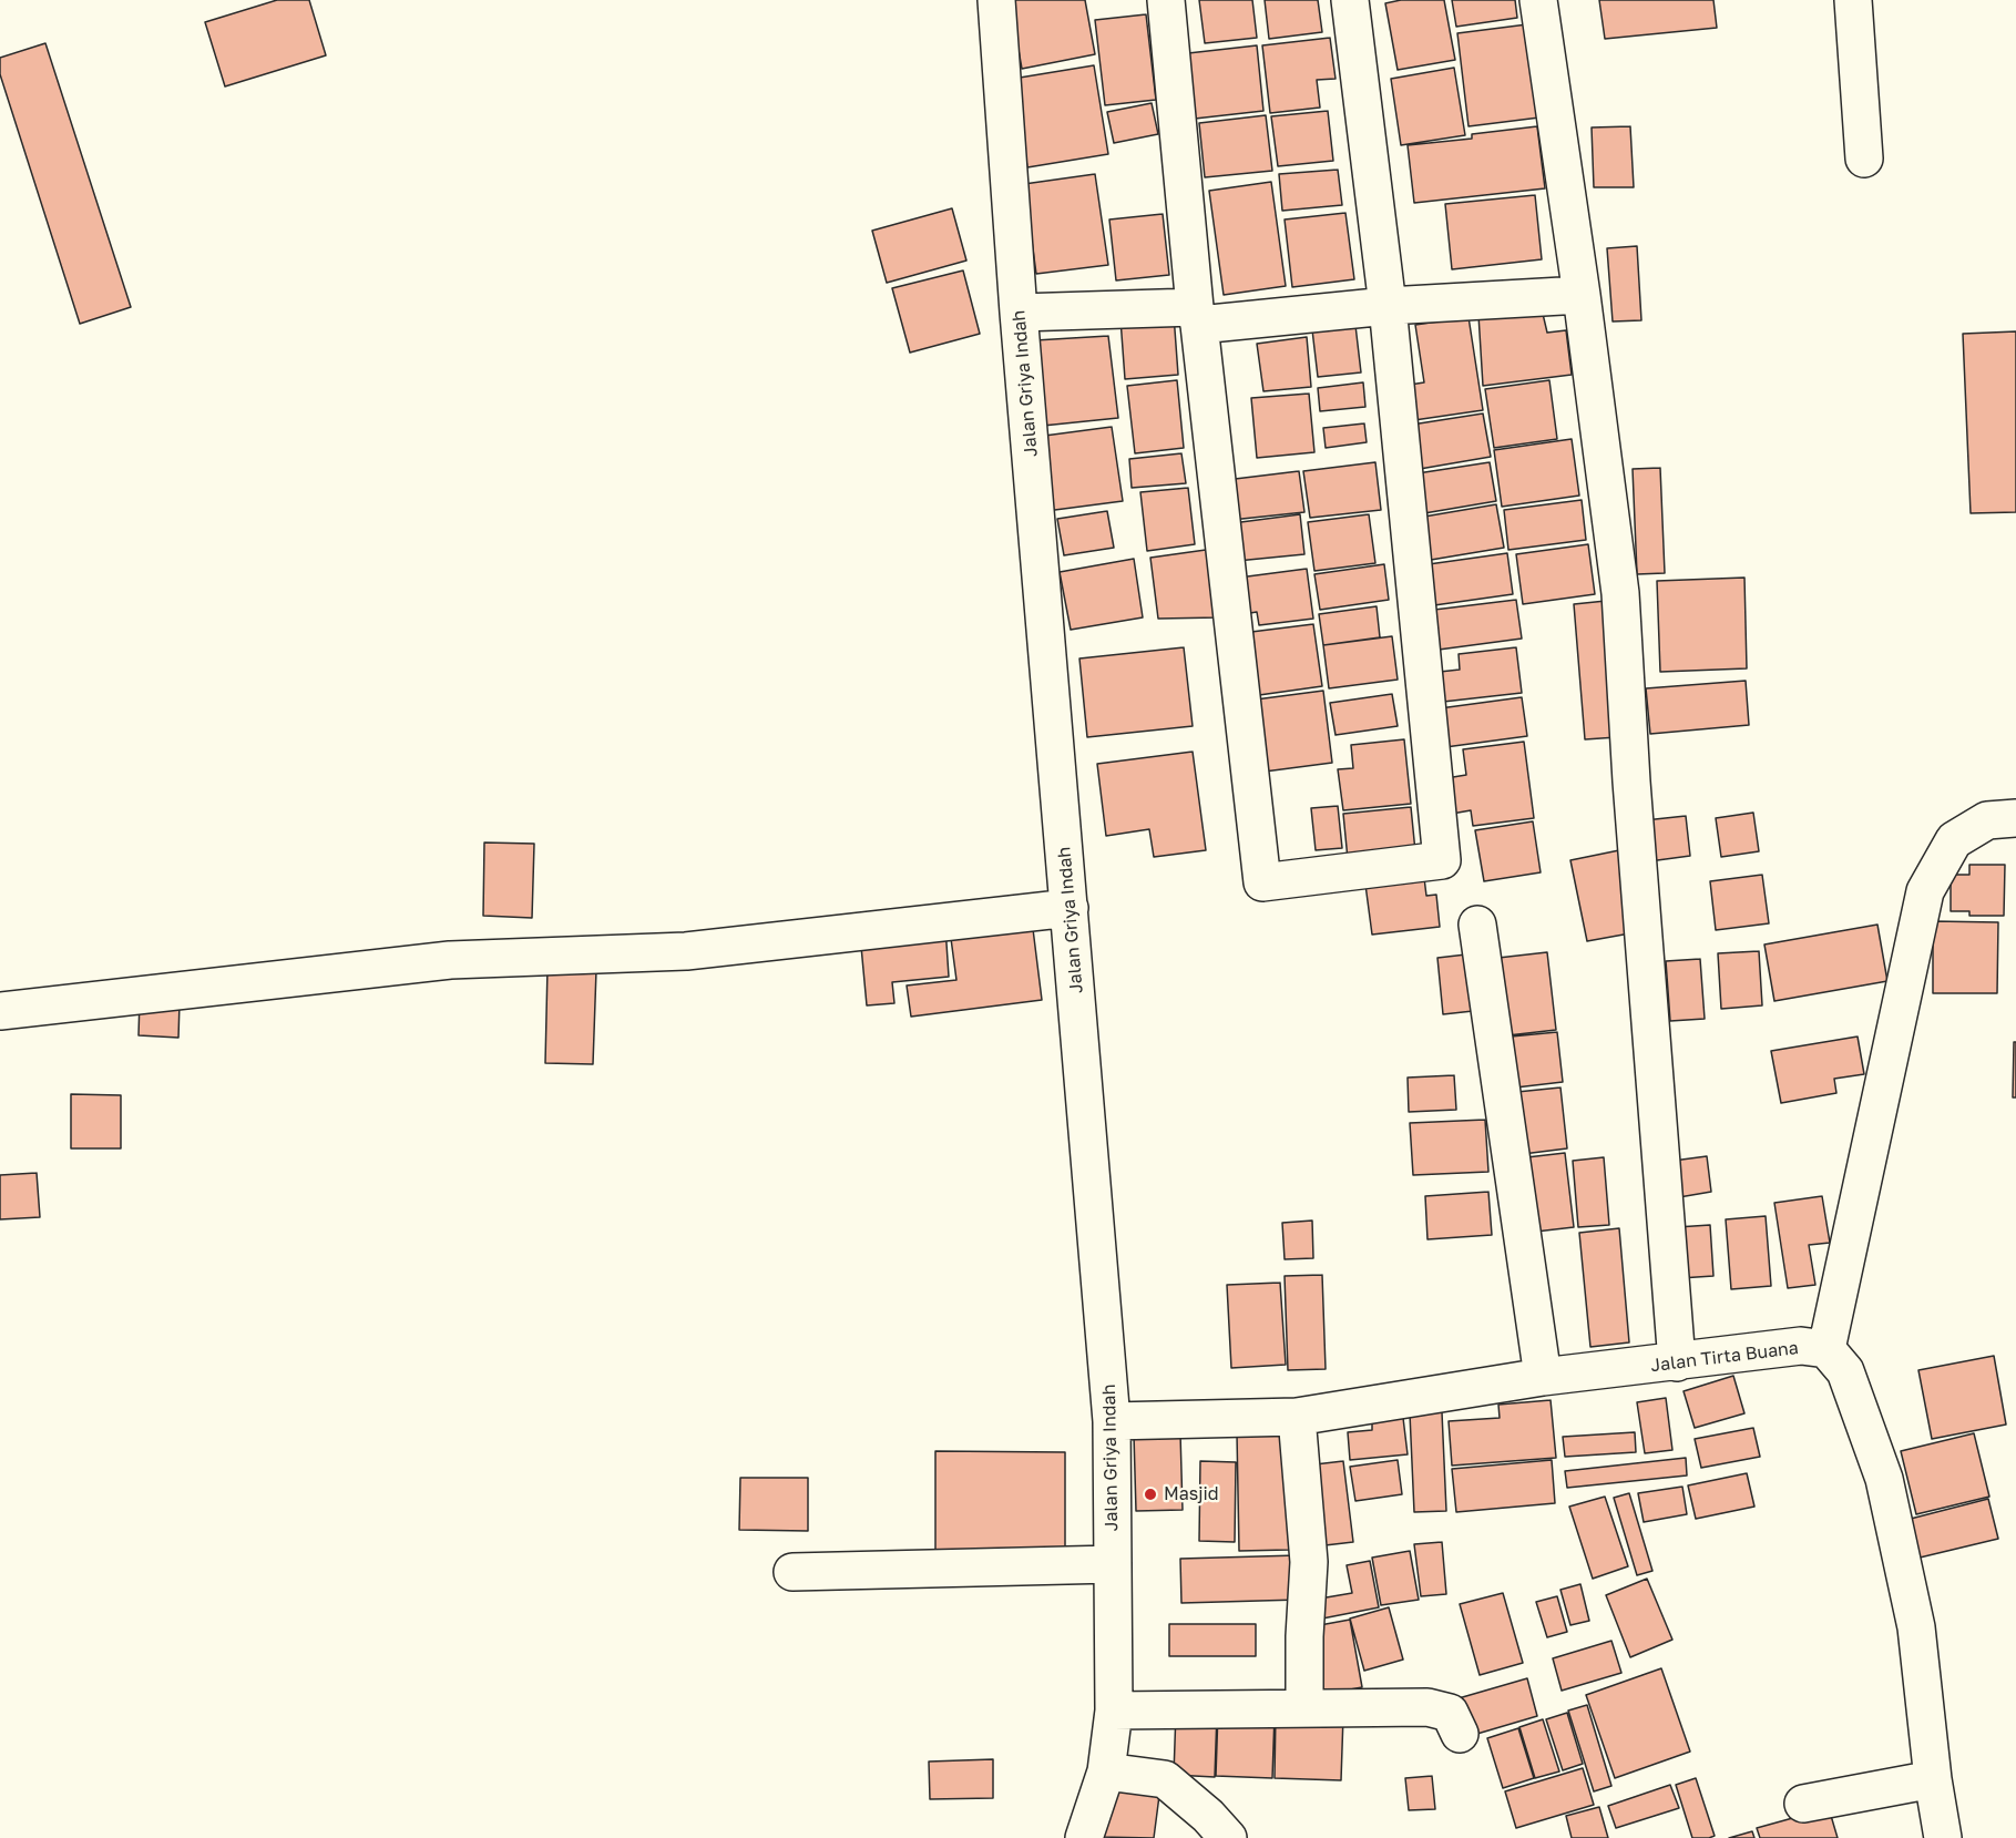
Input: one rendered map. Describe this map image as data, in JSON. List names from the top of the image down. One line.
{"streets":{"street":["Jalan Griya Indah","Jalan Tirta Buana"]},"crossings":[["Jalan Griya Indah","Jalan Tirta Buana"]],"places":["Masjid"]}
